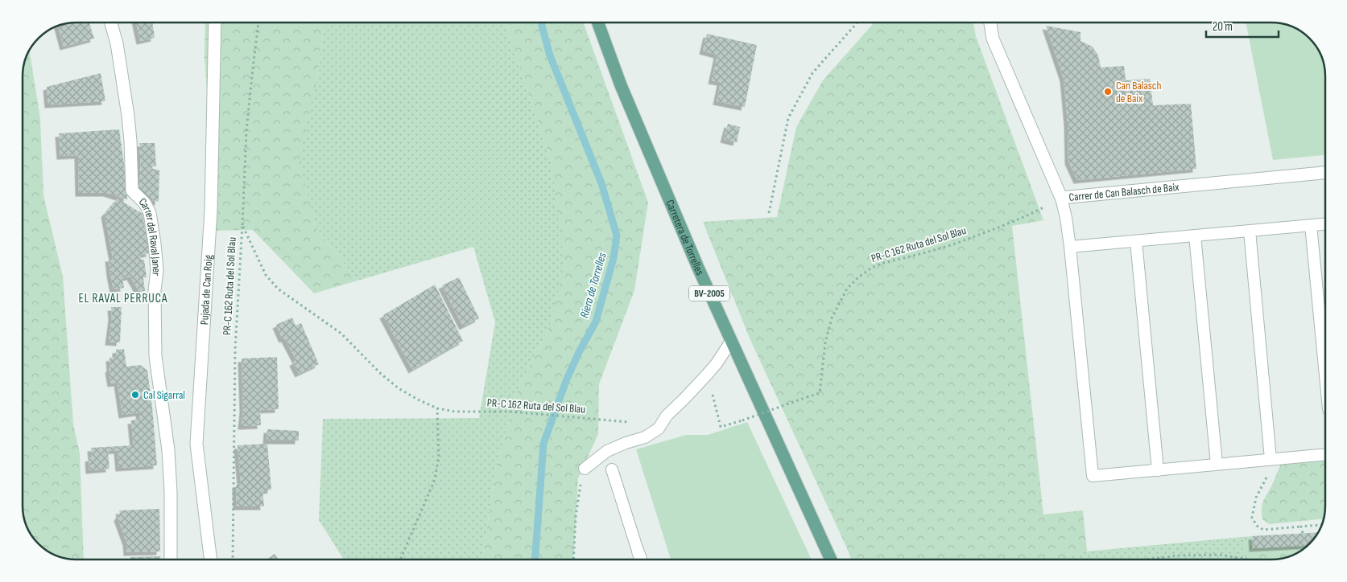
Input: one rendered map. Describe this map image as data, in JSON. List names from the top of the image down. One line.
{"streets":{"main road":["Carretera de Torrelles","BV-2005"],"street":["Carrer de Can Balasch de Baix","Carrer del Raval Janer","Pujada de Can Roig"],"path":["PR-C 162 Ruta del Sol Blau"]},"crossings":[["Carrer de Can Balasch de Baix","PR-C 162 Ruta del Sol Blau"]],"districts":["EL RAVAL PERRUCA"],"water":["Riera de Torrelles"],"places":["Can Balasch de Baix","Cal Sigarral"],"scale_bar":"20 m"}
